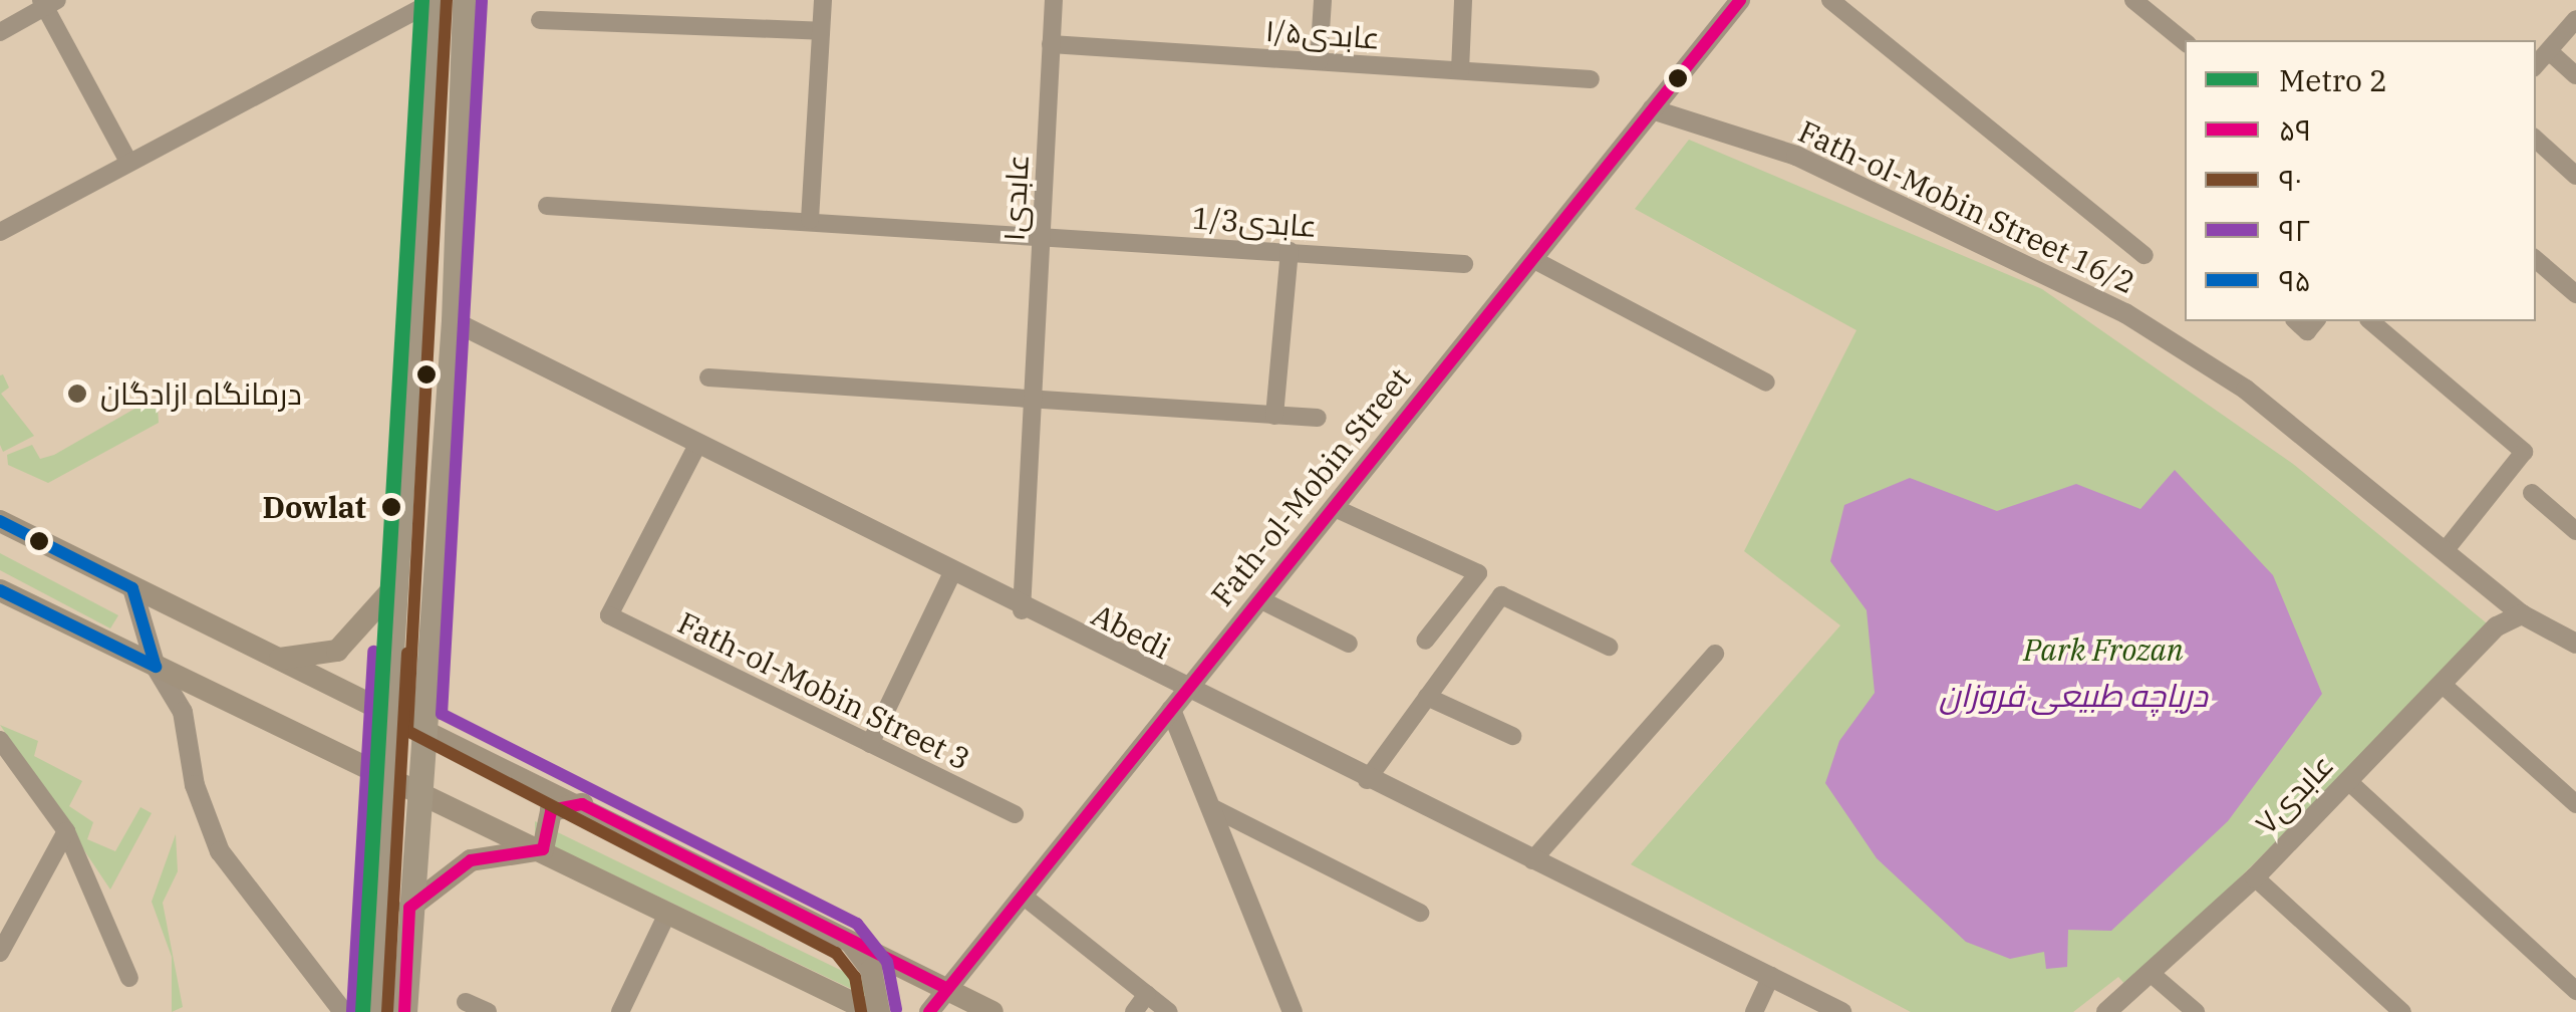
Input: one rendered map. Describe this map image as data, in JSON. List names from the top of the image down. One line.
{"streets":{"street":["عابدی۱/۵","۱عابدی","Fath-ol-Mobin Street 16/2","عابدی1/3","Fath-ol-Mobin Street","Abedi","Fath-ol-Mobin Street 3","عابدی۷"]},"crossings":[["عابدی۱/۵","۱عابدی"],["۱عابدی","عابدی1/3"],["۱عابدی","Abedi"],["Fath-ol-Mobin Street 16/2","Fath-ol-Mobin Street"],["Fath-ol-Mobin Street 16/2","عابدی۷"],["Fath-ol-Mobin Street","Abedi"],["Abedi","Fath-ol-Mobin Street 3"]],"water":["دریاچه طبیعی فروزان"],"parks":["Park Frozan"],"places":["درمانگاه ازادگان","Dowlat"],"lines":["metro line 2","transit line ۵۹","transit line ۹۰","transit line ۹۲","transit line ۹۵"],"legend":["Metro 2","۵۹","۹۰","۹۲","۹۵"]}
